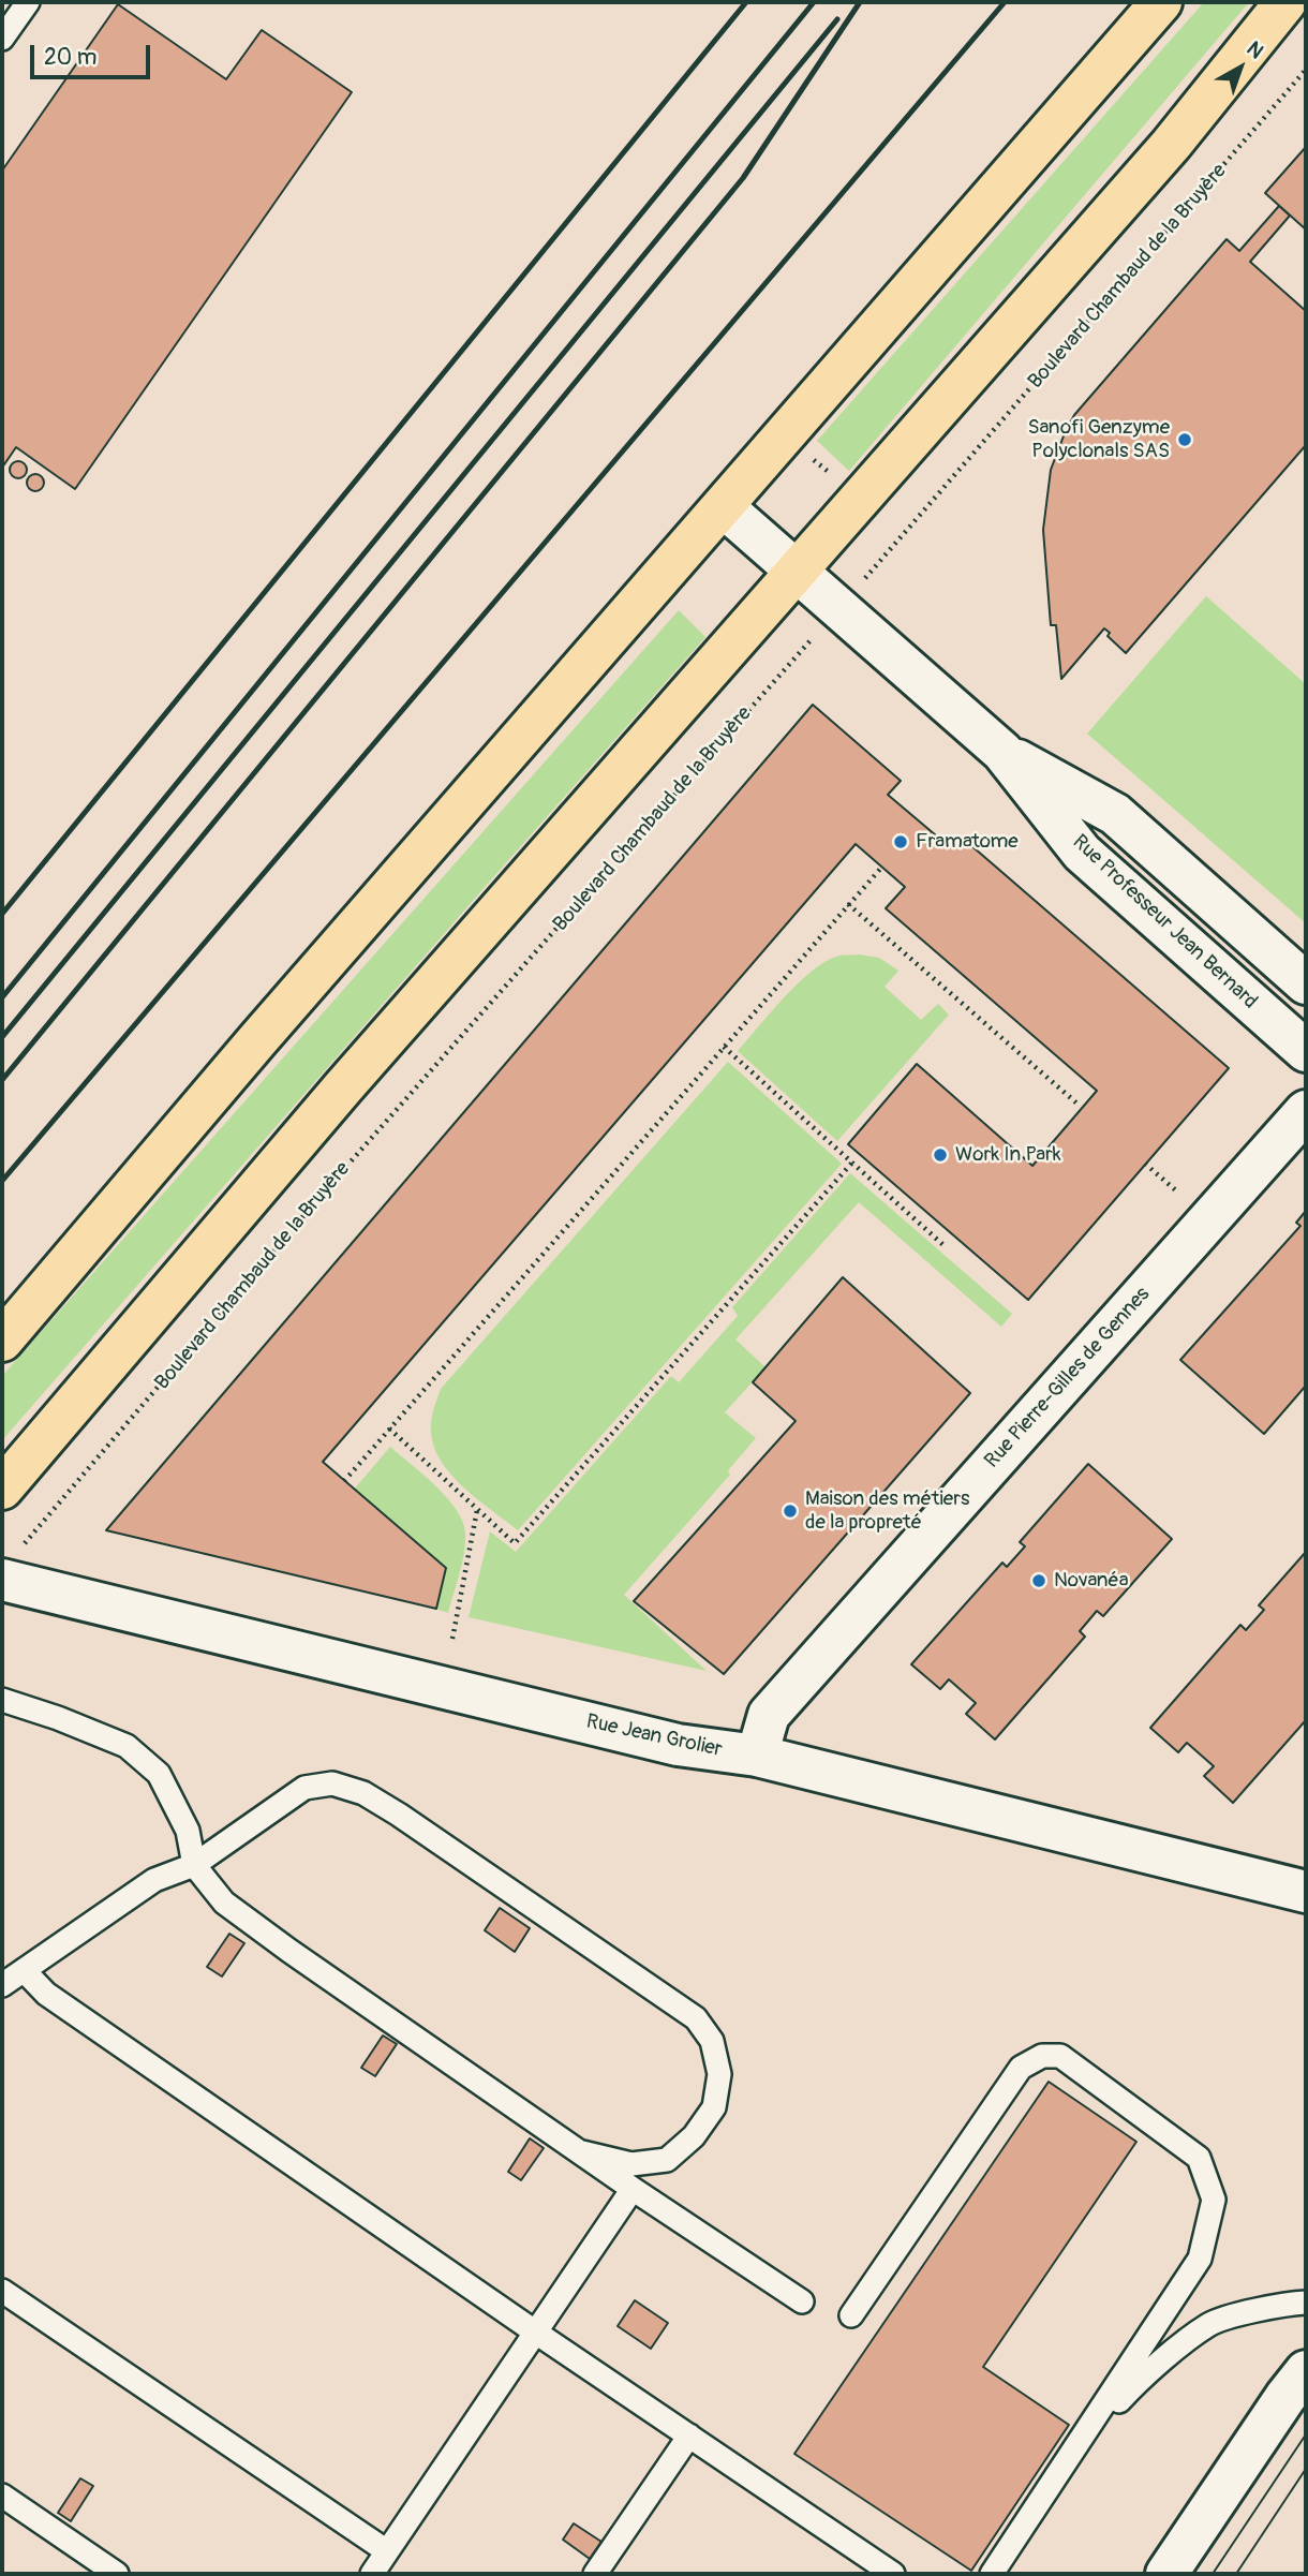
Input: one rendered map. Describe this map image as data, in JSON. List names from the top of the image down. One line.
{"streets":{"street":["Rue Professeur Jean Bernard","Rue Pierre-Gilles de Gennes","Rue Jean Grolier"],"path":["Boulevard Chambaud de la Bruyère"]},"crossings":[["Boulevard Chambaud de la Bruyère","Rue Professeur Jean Bernard"],["Boulevard Chambaud de la Bruyère","Rue Jean Grolier"],["Rue Pierre-Gilles de Gennes","Rue Jean Grolier"]],"places":["Sanofi Genzyme Polyclonals SAS","Framatome","Work In Park","Maison des métiers de la propreté","Novanéa"],"scale_bar":"20 m","north":"top right"}
